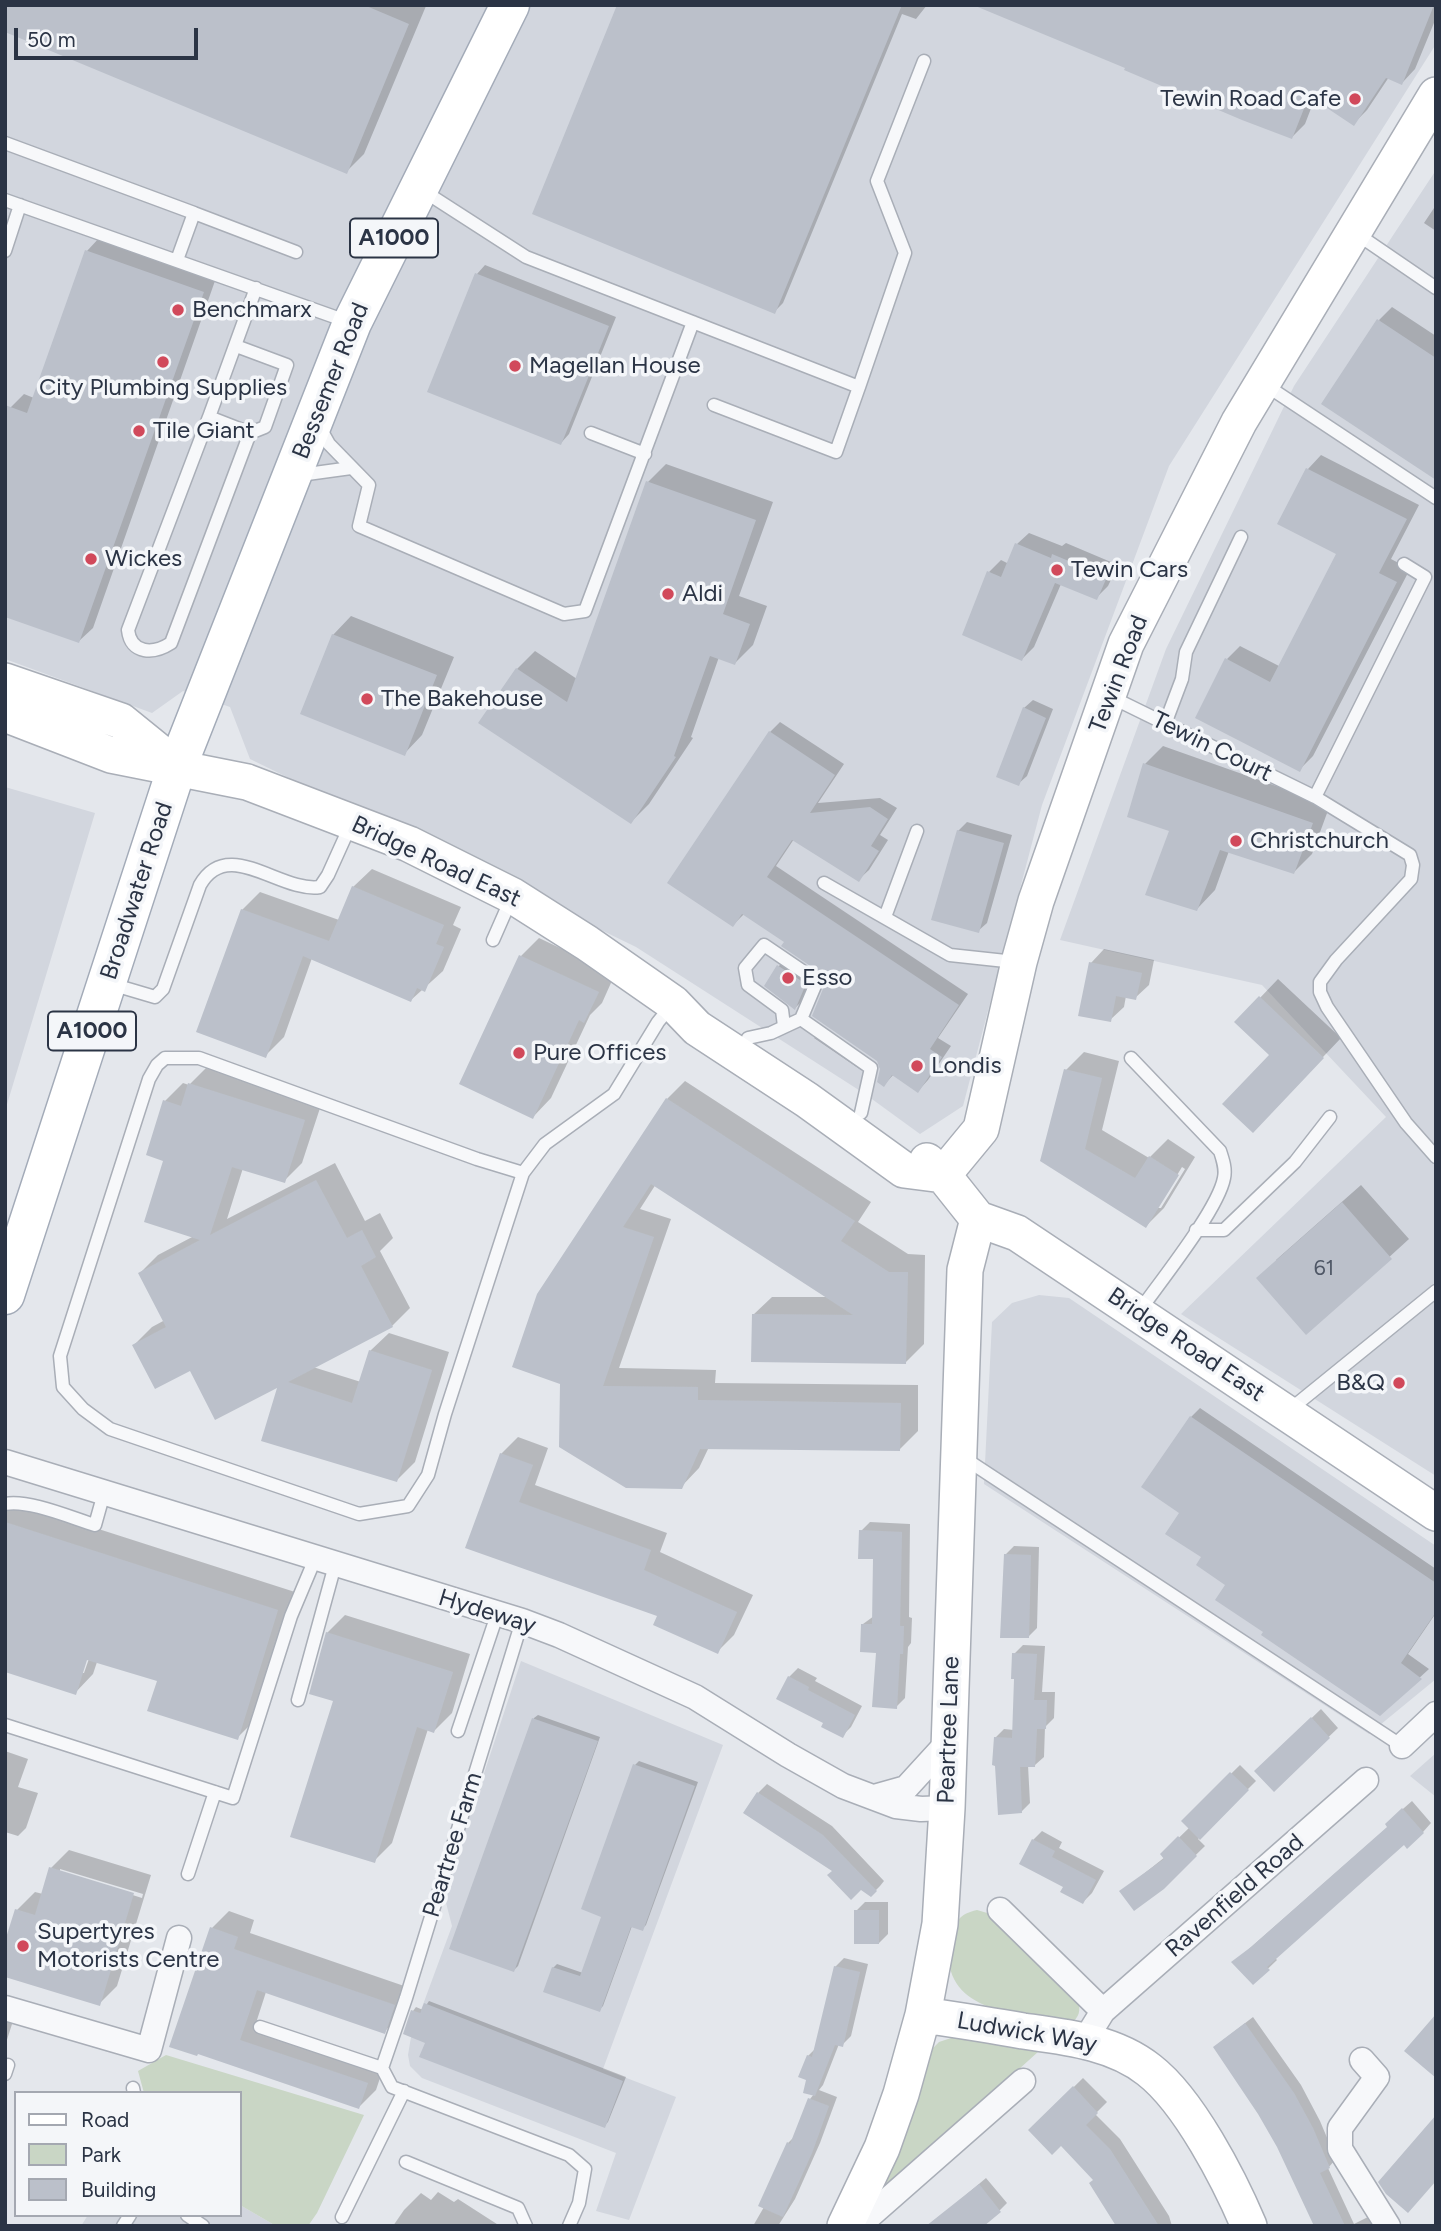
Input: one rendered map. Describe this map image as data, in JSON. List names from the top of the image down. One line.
{"streets":{"main road":["A1000","Bessemer Road","Broadwater Road"],"street":["Tewin Road","Bridge Road East","Hydeway","Peartree Lane","Ravenfield Road","Ludwick Way"],"lane":["Tewin Court","Peartree Farm"]},"crossings":[["Bessemer Road","Bridge Road East"],["Bessemer Road","Broadwater Road"],["Tewin Road","Tewin Court"],["Tewin Road","Bridge Road East"],["Bridge Road East","Broadwater Road"],["Bridge Road East","Peartree Lane"],["Hydeway","Peartree Lane"],["Hydeway","Peartree Farm"],["Peartree Lane","Ludwick Way"],["Ravenfield Road","Ludwick Way"]],"places":["Tewin Road Cafe","Benchmarx","City Plumbing Supplies","Magellan House","Tile Giant","Wickes","Tewin Cars","Aldi","The Bakehouse","Christchurch","Esso","Pure Offices","Londis","B&Q","Supertyres Motorists Centre"],"house_numbers":["61"],"legend":["Road","Park","Building"],"scale_bar":"50 m"}
